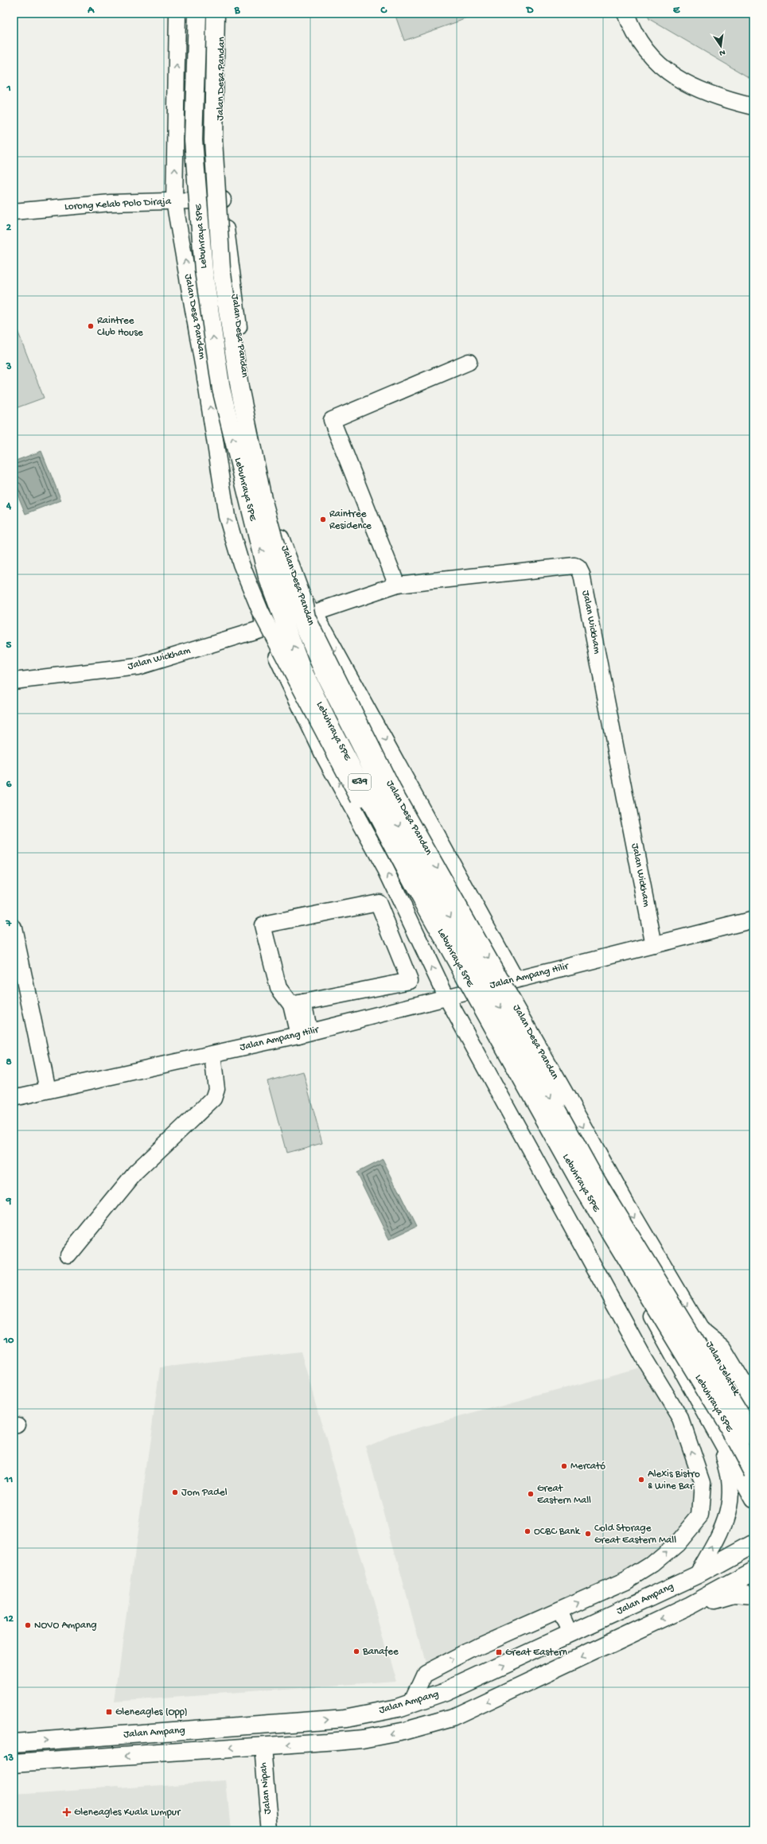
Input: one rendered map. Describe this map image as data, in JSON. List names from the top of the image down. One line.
{"streets":{"main road":["Lebuhraya SPE","E39","Jalan Jelatek","Jalan Ampang"],"street":["Jalan Desa Pandan","Lorong Kelab Polo Diraja","Jalan Desa Pandam","Jalan Wickham","Jalan Ampang Hilir","Jalan Nipah"]},"crossings":[["Jalan Desa Pandan","Lorong Kelab Polo Diraja"],["Jalan Desa Pandan","Jalan Jelatek"],["Lorong Kelab Polo Diraja","Jalan Desa Pandam"],["Jalan Desa Pandam","Jalan Wickham"],["Jalan Wickham","Jalan Ampang Hilir"],["Jalan Ampang","Jalan Nipah"]],"one_way":["Jalan Desa Pandam"],"places":{"other":["Raintree Club House","Raintree Residence","Mercató","Alexis Bistro & Wine Bar","Jom Padel","Great Eastern Mall","OCBC Bank","Cold Storage Great Eastern Mall","NOVO Ampang","Banafee"],"transit":["Great Eastern","Gleneagles (Opp)"],"health":["Gleneagles Kuala Lumpur"]},"north":"bottom","grid":{"columns":["A","B","C","D","E"],"rows":["1","2","3","4","5","6","7","8","9","10","11","12","13"]}}
